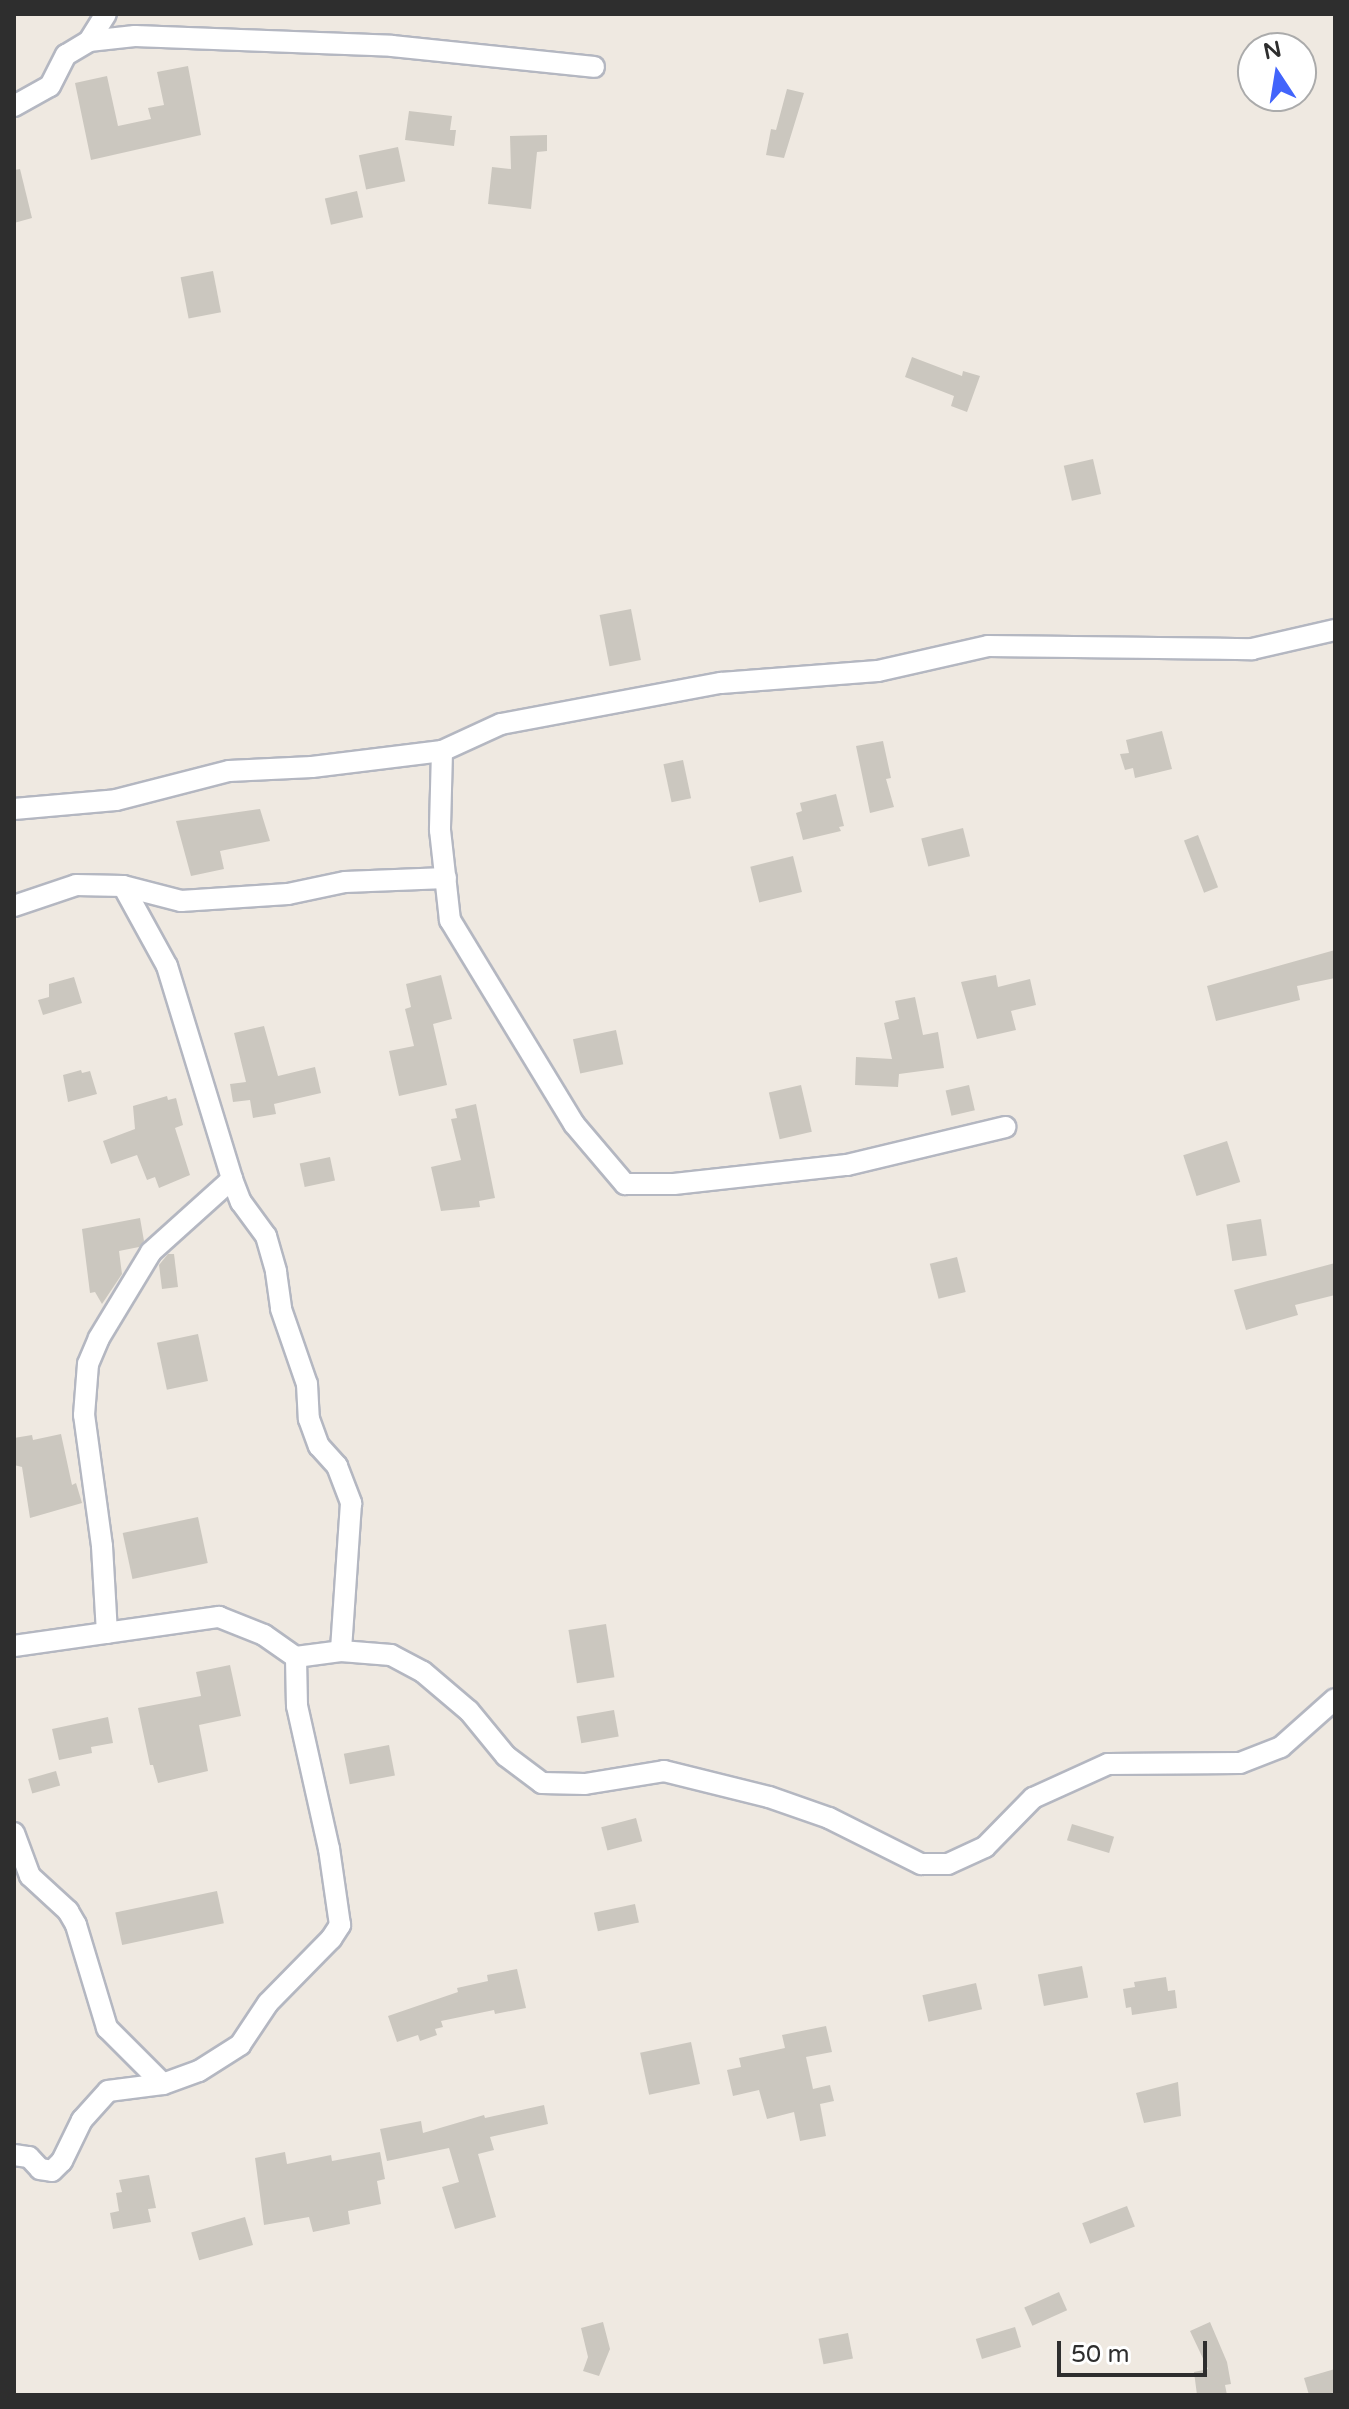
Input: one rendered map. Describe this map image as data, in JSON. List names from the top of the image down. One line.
{"scale_bar":"50 m","north":"top"}
